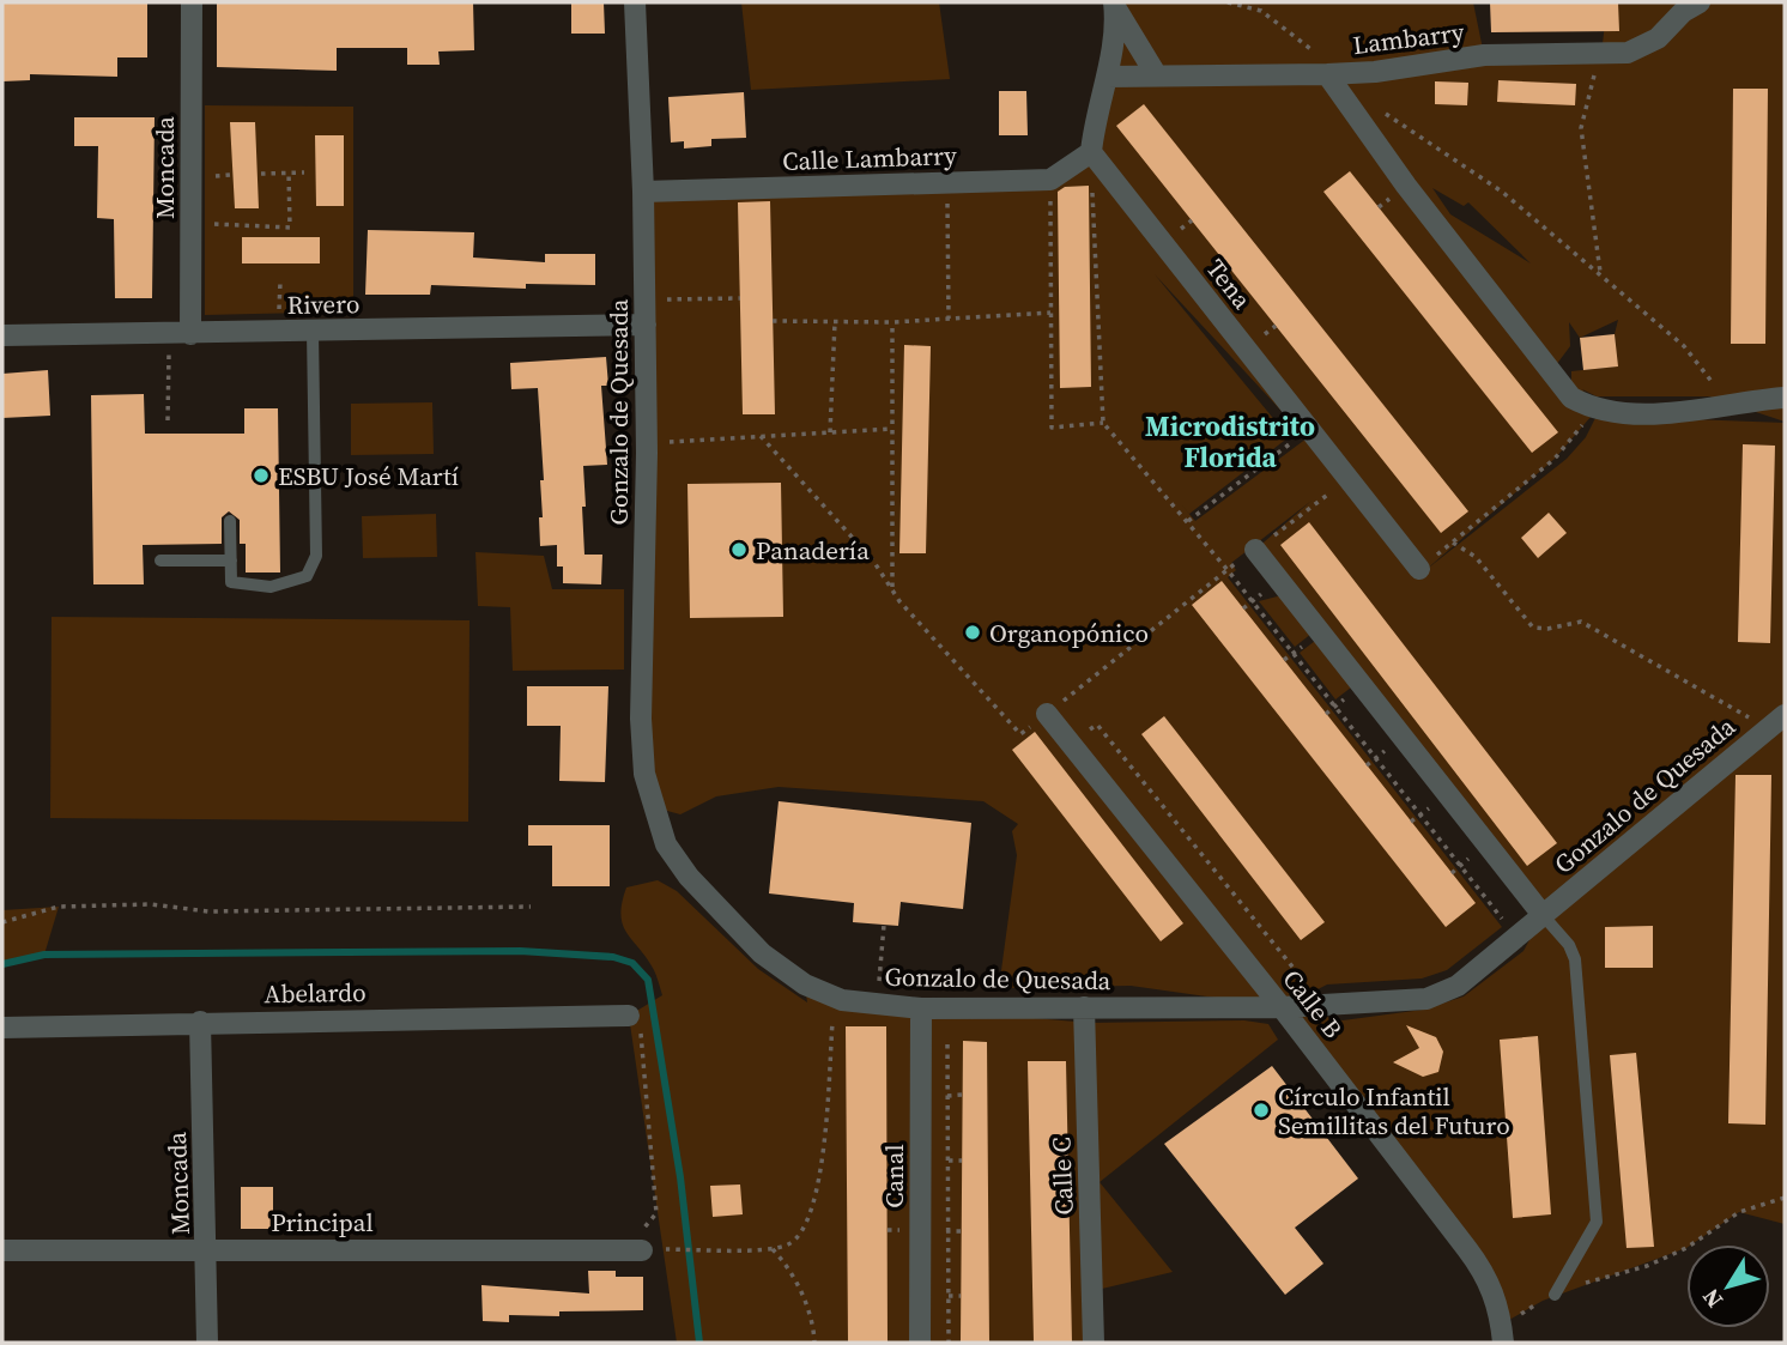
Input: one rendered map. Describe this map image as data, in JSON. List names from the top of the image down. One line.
{"streets":{"street":["Lambarry","Calle Lambarry","Moncada","Tena","Rivero","Gonzalo de Quesada","Abelardo","Calle B","Canal","Calle C","Principal"]},"crossings":[["Calle Lambarry","Gonzalo de Quesada"],["Moncada","Rivero"],["Moncada","Abelardo"],["Moncada","Principal"],["Rivero","Gonzalo de Quesada"],["Gonzalo de Quesada","Calle B"],["Gonzalo de Quesada","Canal"],["Gonzalo de Quesada","Calle C"]],"districts":["Microdistrito Florida"],"places":["ESBU José Martí","Panadería","Organopónico","Círculo Infantil Semillitas del Futuro"],"north":"bottom left"}
